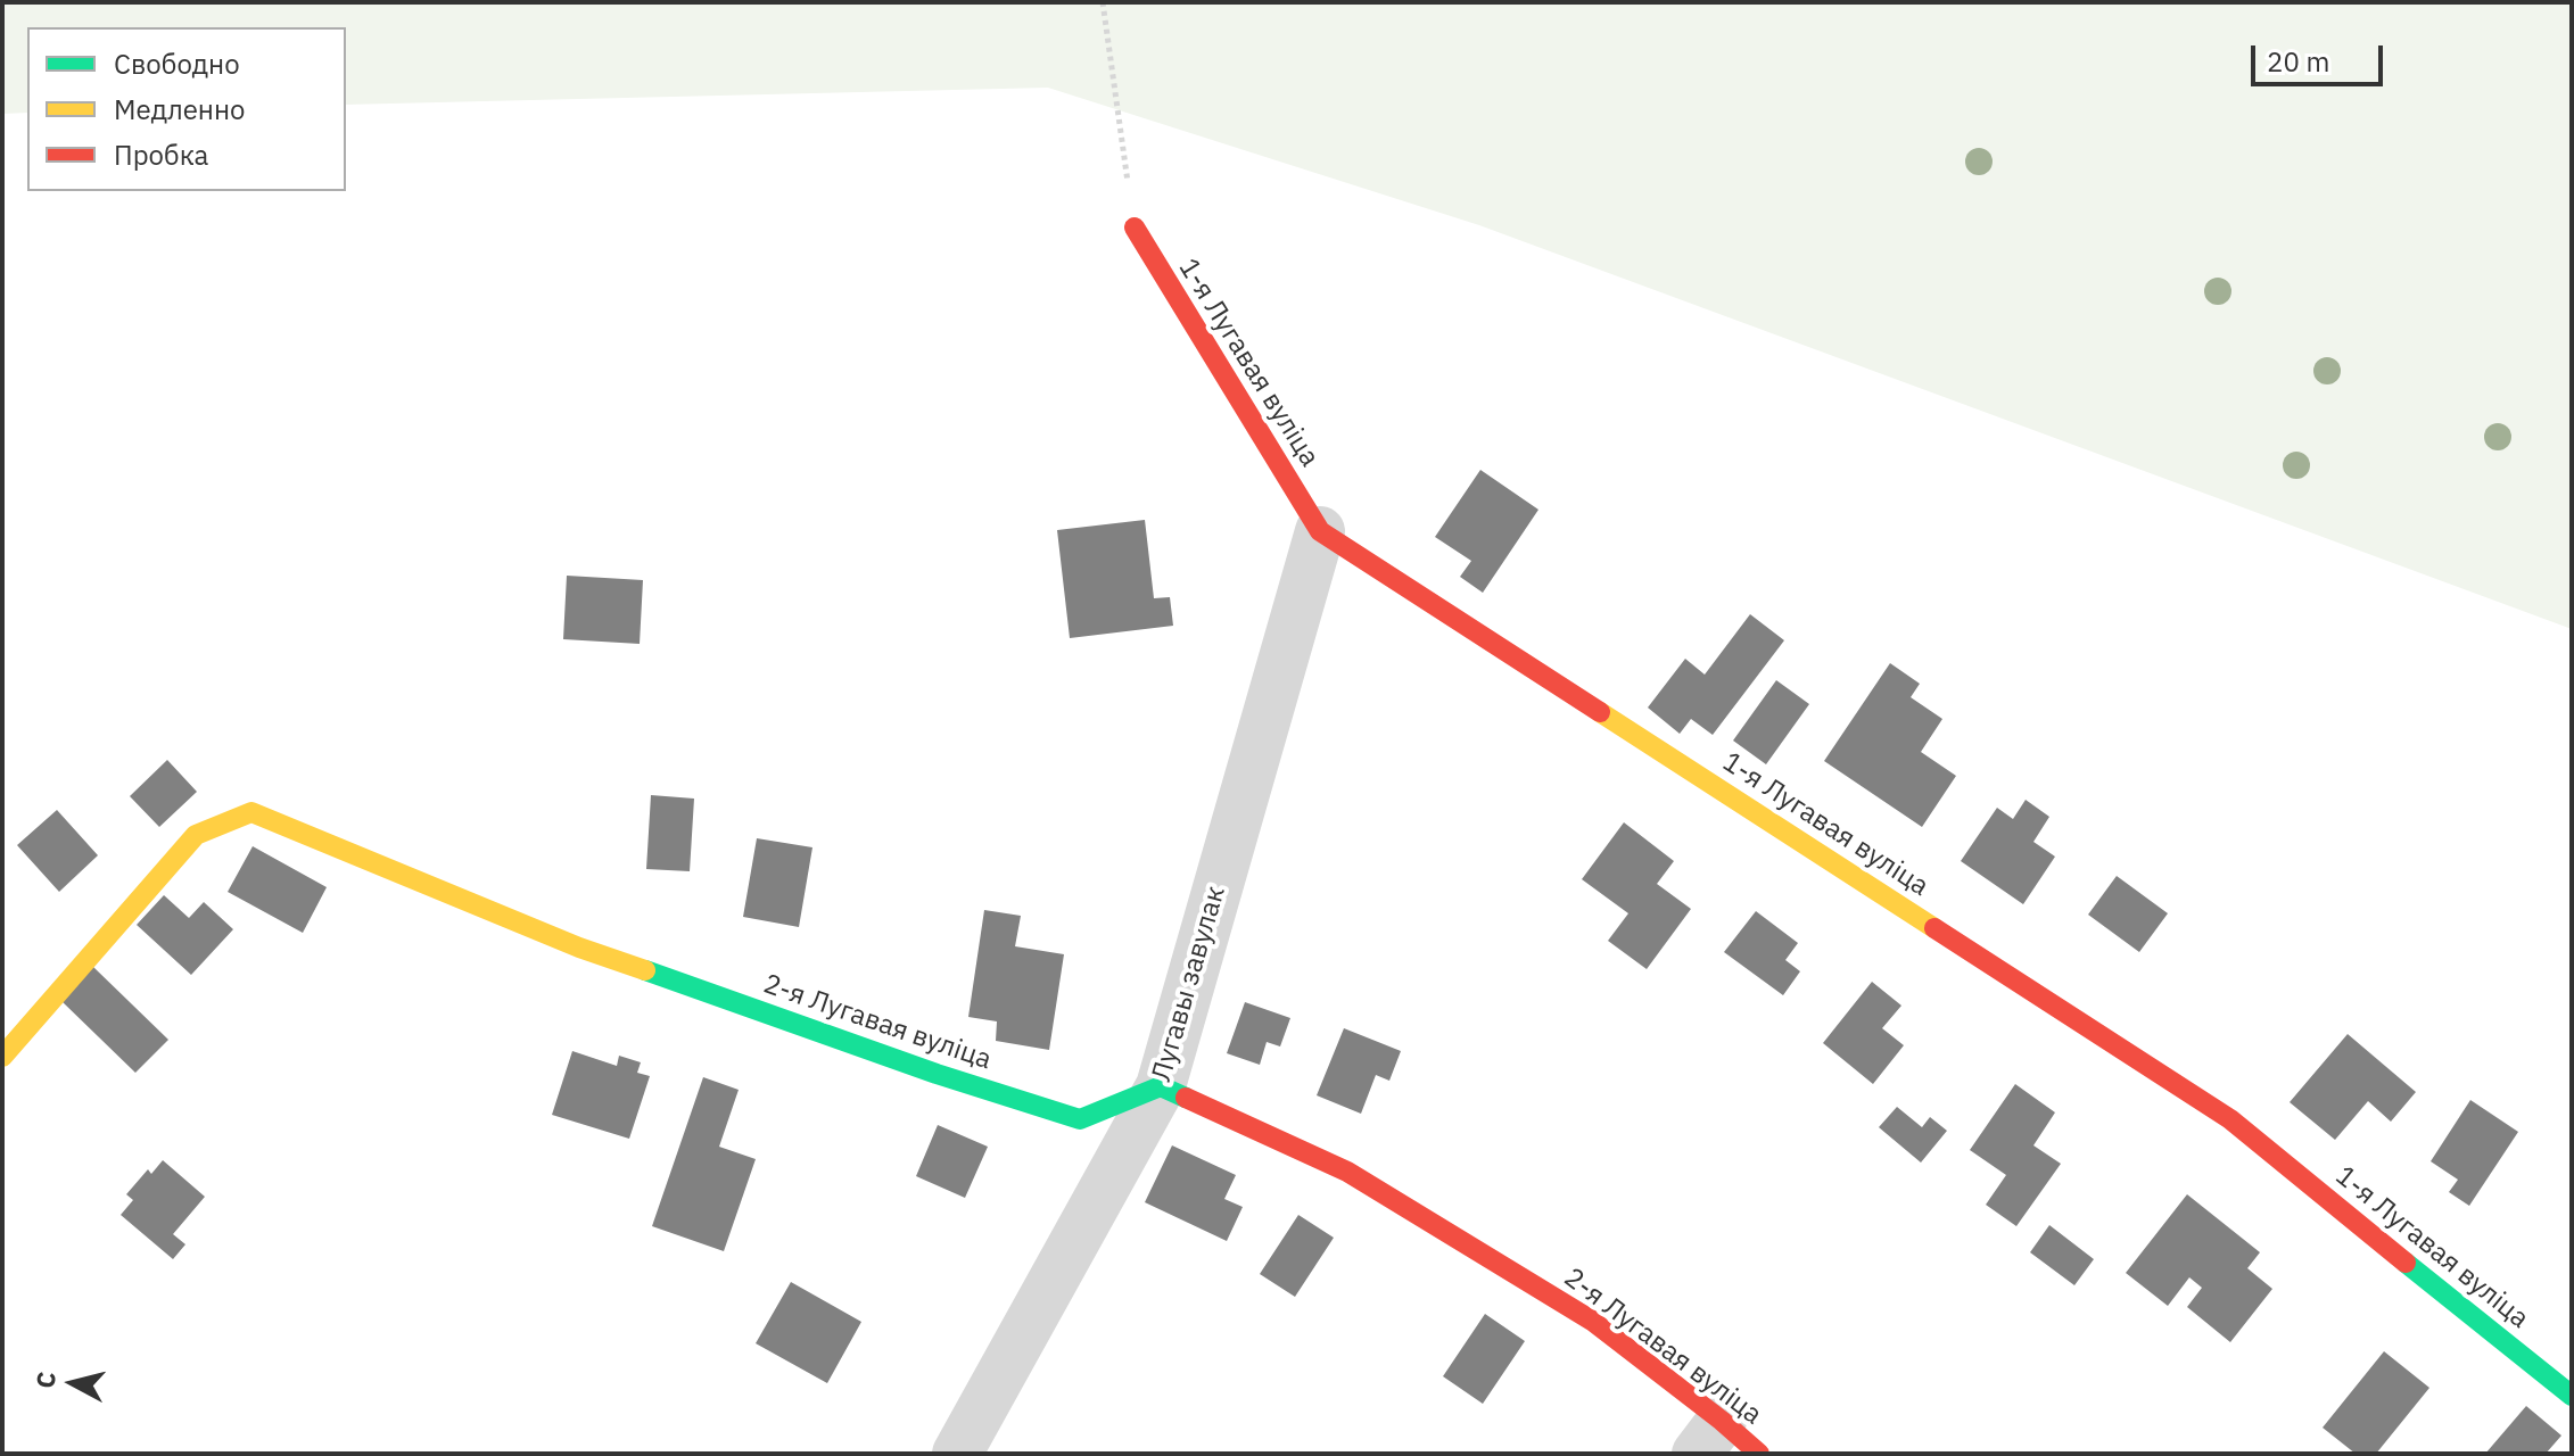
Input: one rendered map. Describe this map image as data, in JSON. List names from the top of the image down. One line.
{"streets":{"street":["1-я Лугавая вуліца","Лугавы завулак","2-я Лугавая вуліца"]},"crossings":[["1-я Лугавая вуліца","Лугавы завулак"],["Лугавы завулак","2-я Лугавая вуліца"]],"legend":["Свободно","Медленно","Пробка"],"scale_bar":"20 m","north":"left"}
